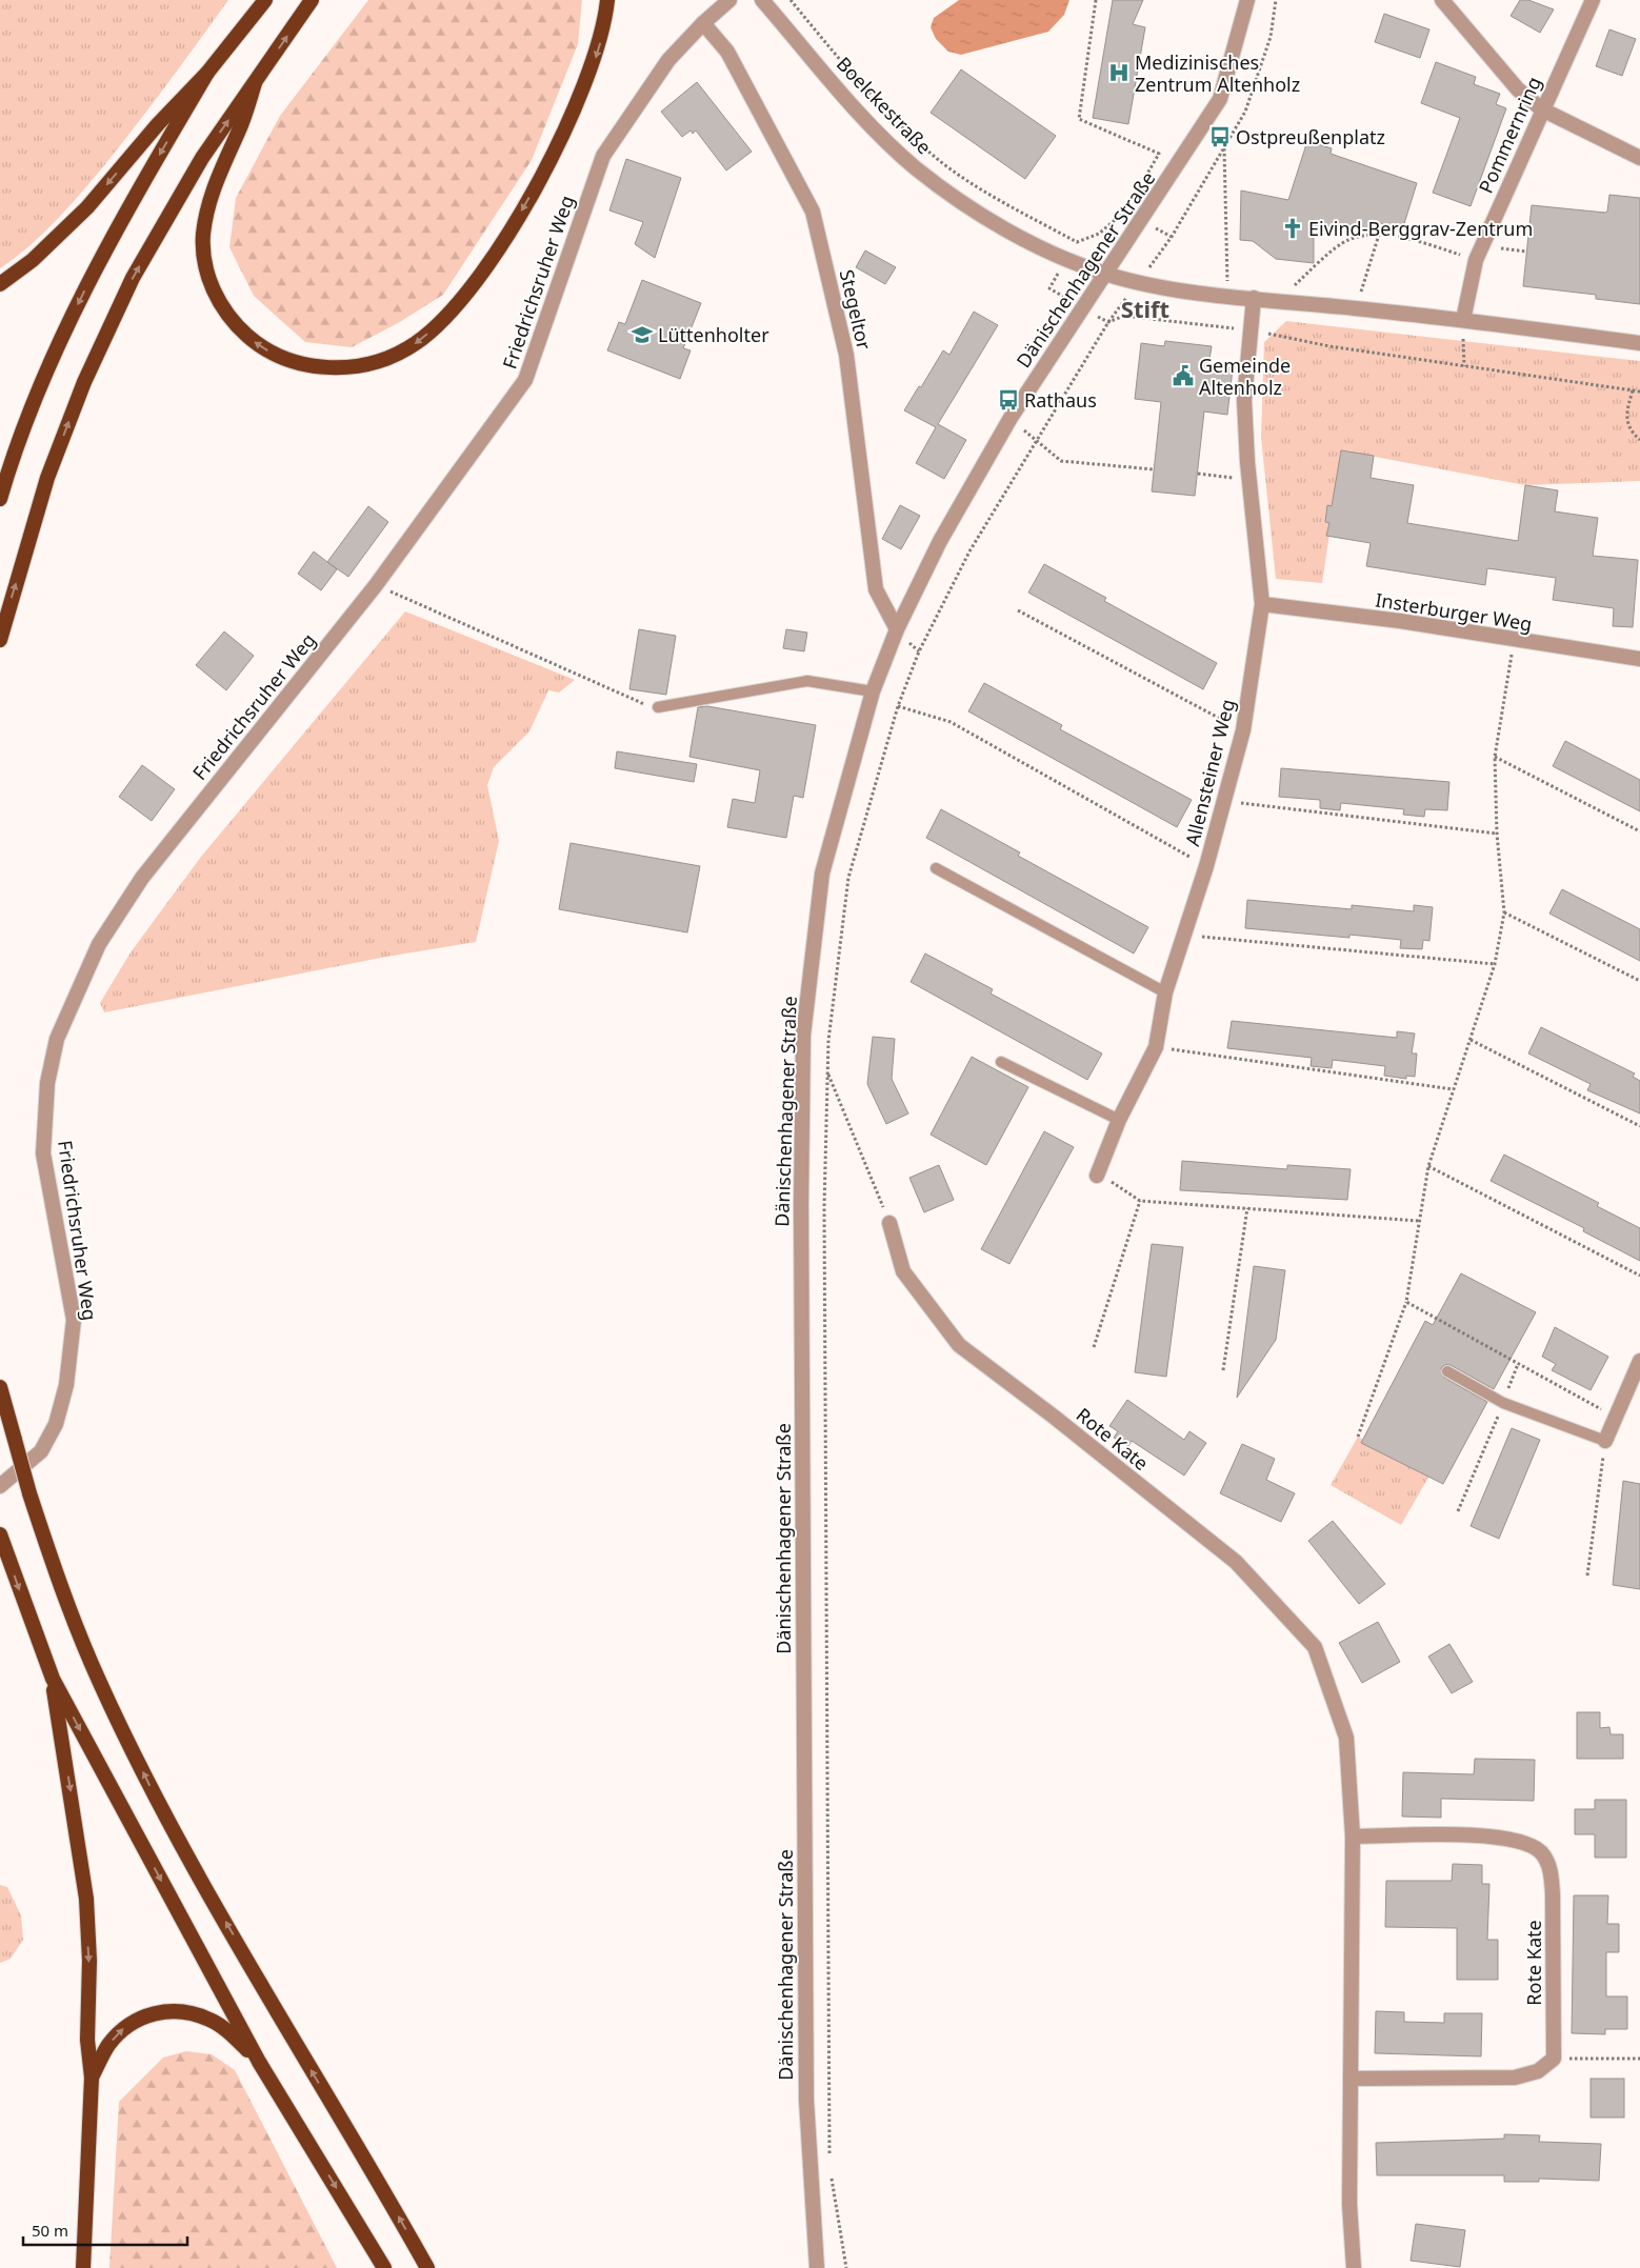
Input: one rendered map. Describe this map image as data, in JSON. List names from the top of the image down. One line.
{"streets":{"street":["Boelckestraße","Pommernring","Dänischenhagener Straße","Friedrichsruher Weg","Stegeltor","Insterburger Weg","Allensteiner Weg","Rote Kate"]},"crossings":[["Boelckestraße","Dänischenhagener Straße"],["Dänischenhagener Straße","Stegeltor"],["Friedrichsruher Weg","Stegeltor"],["Insterburger Weg","Allensteiner Weg"]],"districts":["Stift"],"places":{"hospital":["Medizinisches Zentrum Altenholz"],"bus stop":["Ostpreußenplatz","Rathaus"],"church":["Eivind-Berggrav-Zentrum"],"school or university":["Lüttenholter"],"public building":["Gemeinde Altenholz"]},"scale_bar":"50 m"}
